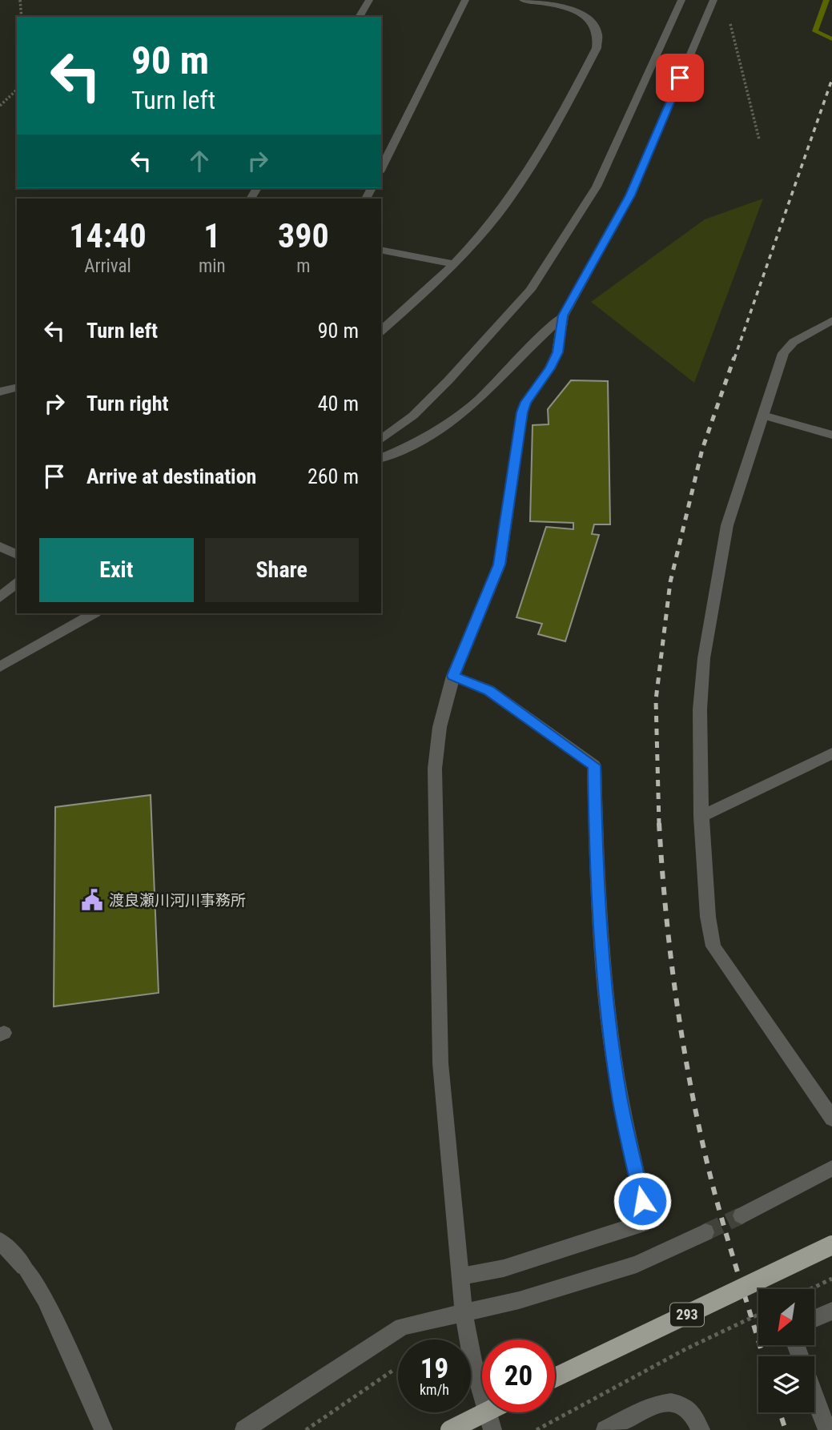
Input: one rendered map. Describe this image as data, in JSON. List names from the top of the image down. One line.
{"streets":{"highway":["293"]},"places":{"public building":["渡良瀬川河川事務所"]},"north":"bottom left","page":{"turn":["90 m","Turn left"],"eta":["14:40","Arrival","1","min","390","m"],"list":[{"name":"Turn left","value":"90 m"},{"name":"Turn right","value":"40 m"},{"name":"Arrive at destination","value":"260 m"}],"buttons":["Exit","Share"],"speed":"19 km/h","limit":"20"}}
